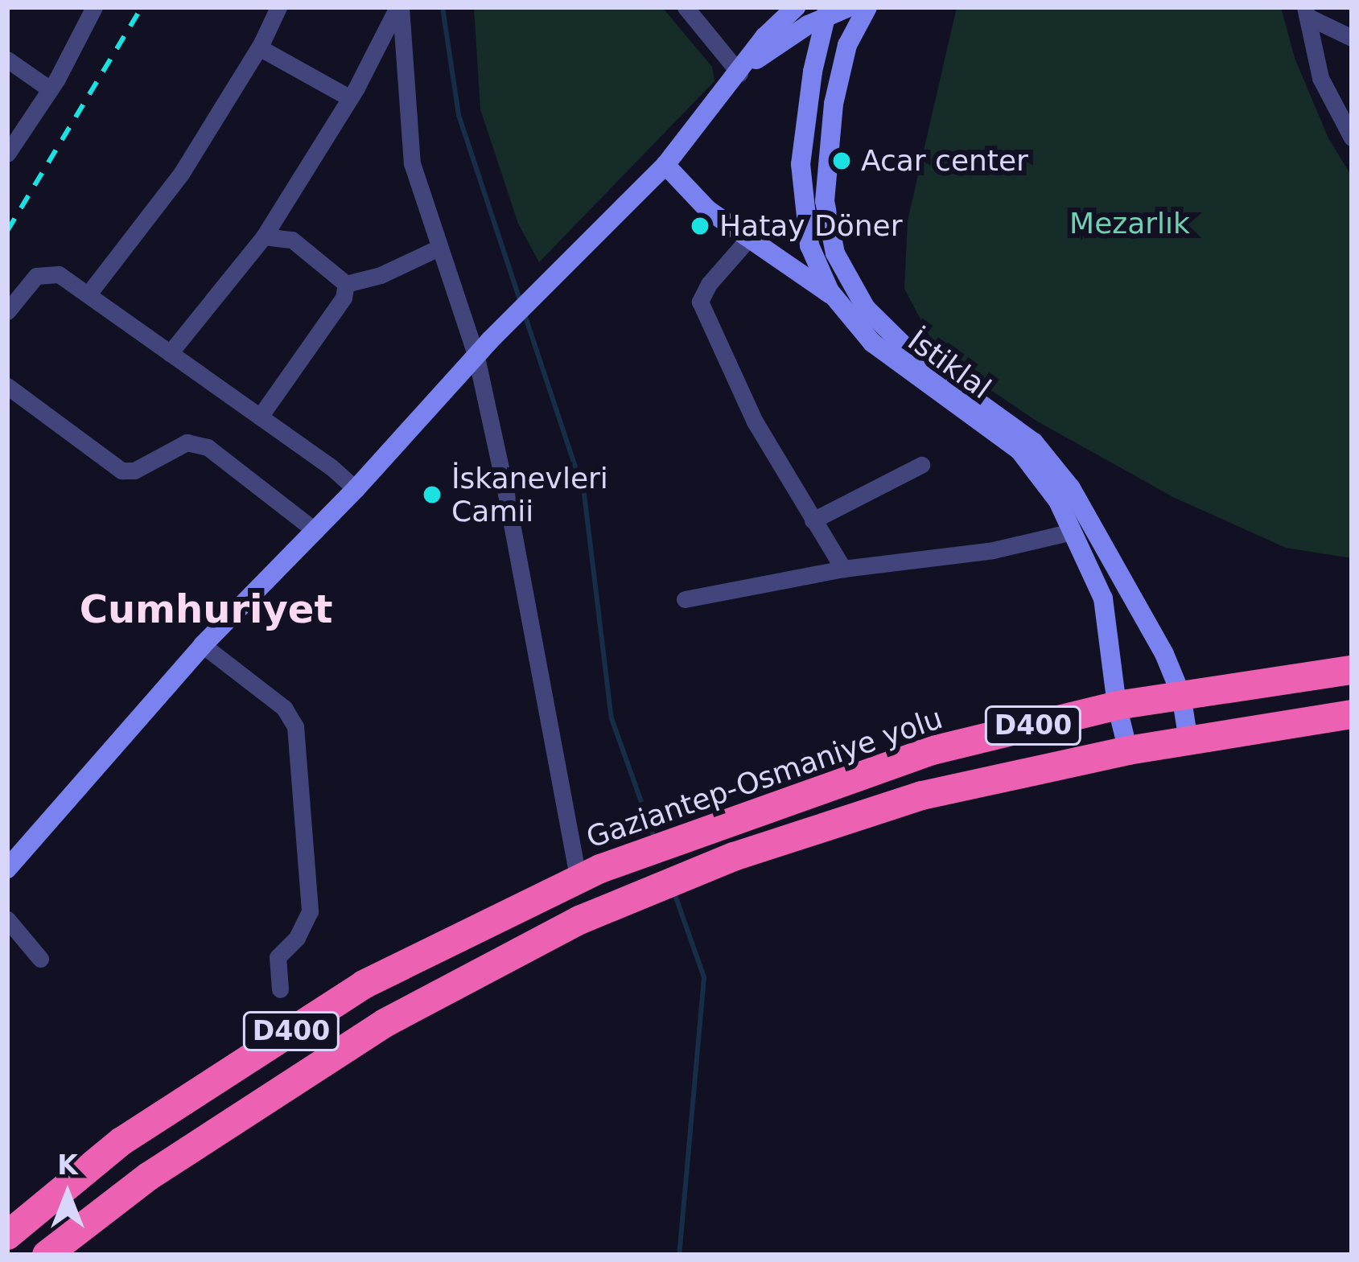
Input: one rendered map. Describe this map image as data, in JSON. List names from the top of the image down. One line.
{"streets":{"highway":["D400","Gaziantep-Osmaniye yolu"],"street":["İstiklal"]},"crossings":[["İstiklal","D400"],["İstiklal","Gaziantep-Osmaniye yolu"]],"districts":["Cumhuriyet"],"parks":["Mezarlık"],"places":["Acar center","Hatay Döner","İskanevleri Camii"],"north":"top"}
